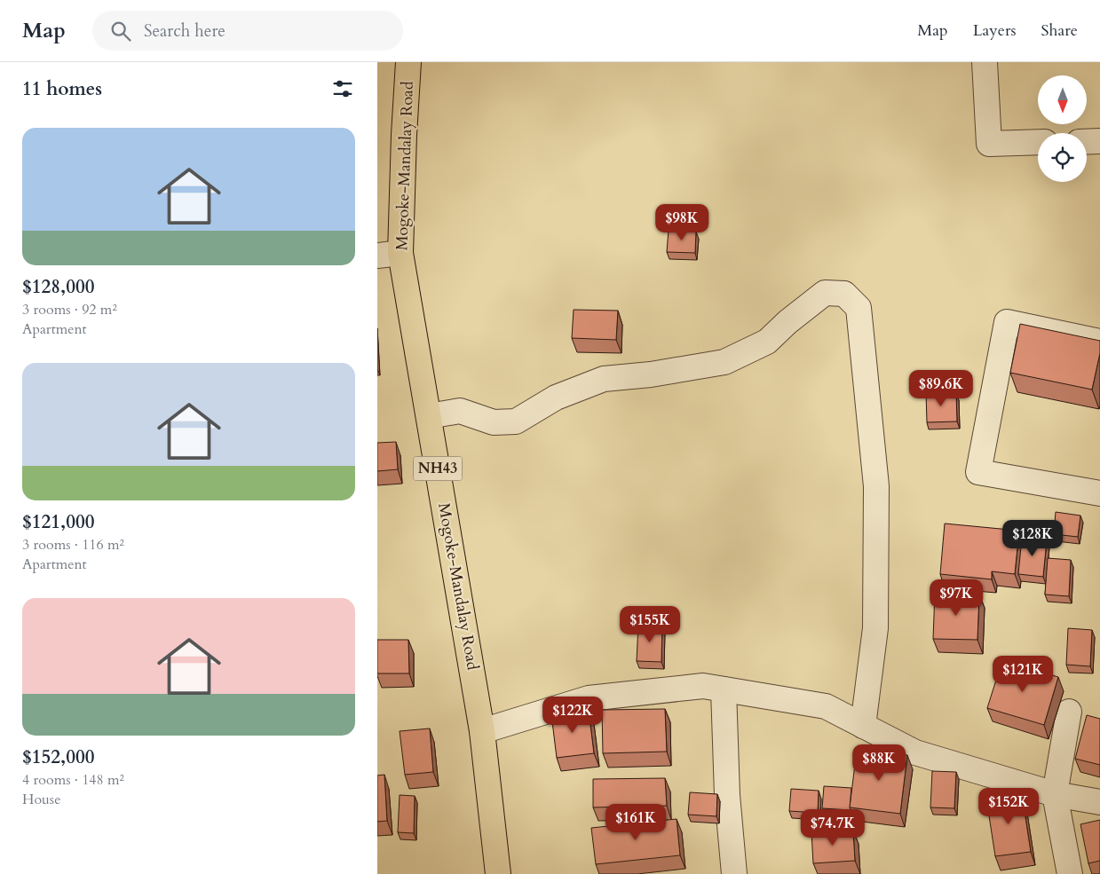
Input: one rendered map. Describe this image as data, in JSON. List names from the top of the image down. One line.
{"streets":{"highway":["Mogoke-Mandalay Road","NH43"]},"north":"bottom","page":{"header":"Map","search":"Search here","nav":["Map","Layers","Share"],"heading":"11 homes","list":[{"name":"$128,000","note":"3 rooms · 92 m² · Apartment"},{"name":"$121,000","note":"3 rooms · 116 m² · Apartment"},{"name":"$152,000","note":"4 rooms · 148 m² · House"}],"price":["$98K","$89.6K","$128K","$97K","$155K","$121K","$122K","$88K","$152K","$161K","$74.7K"]}}
